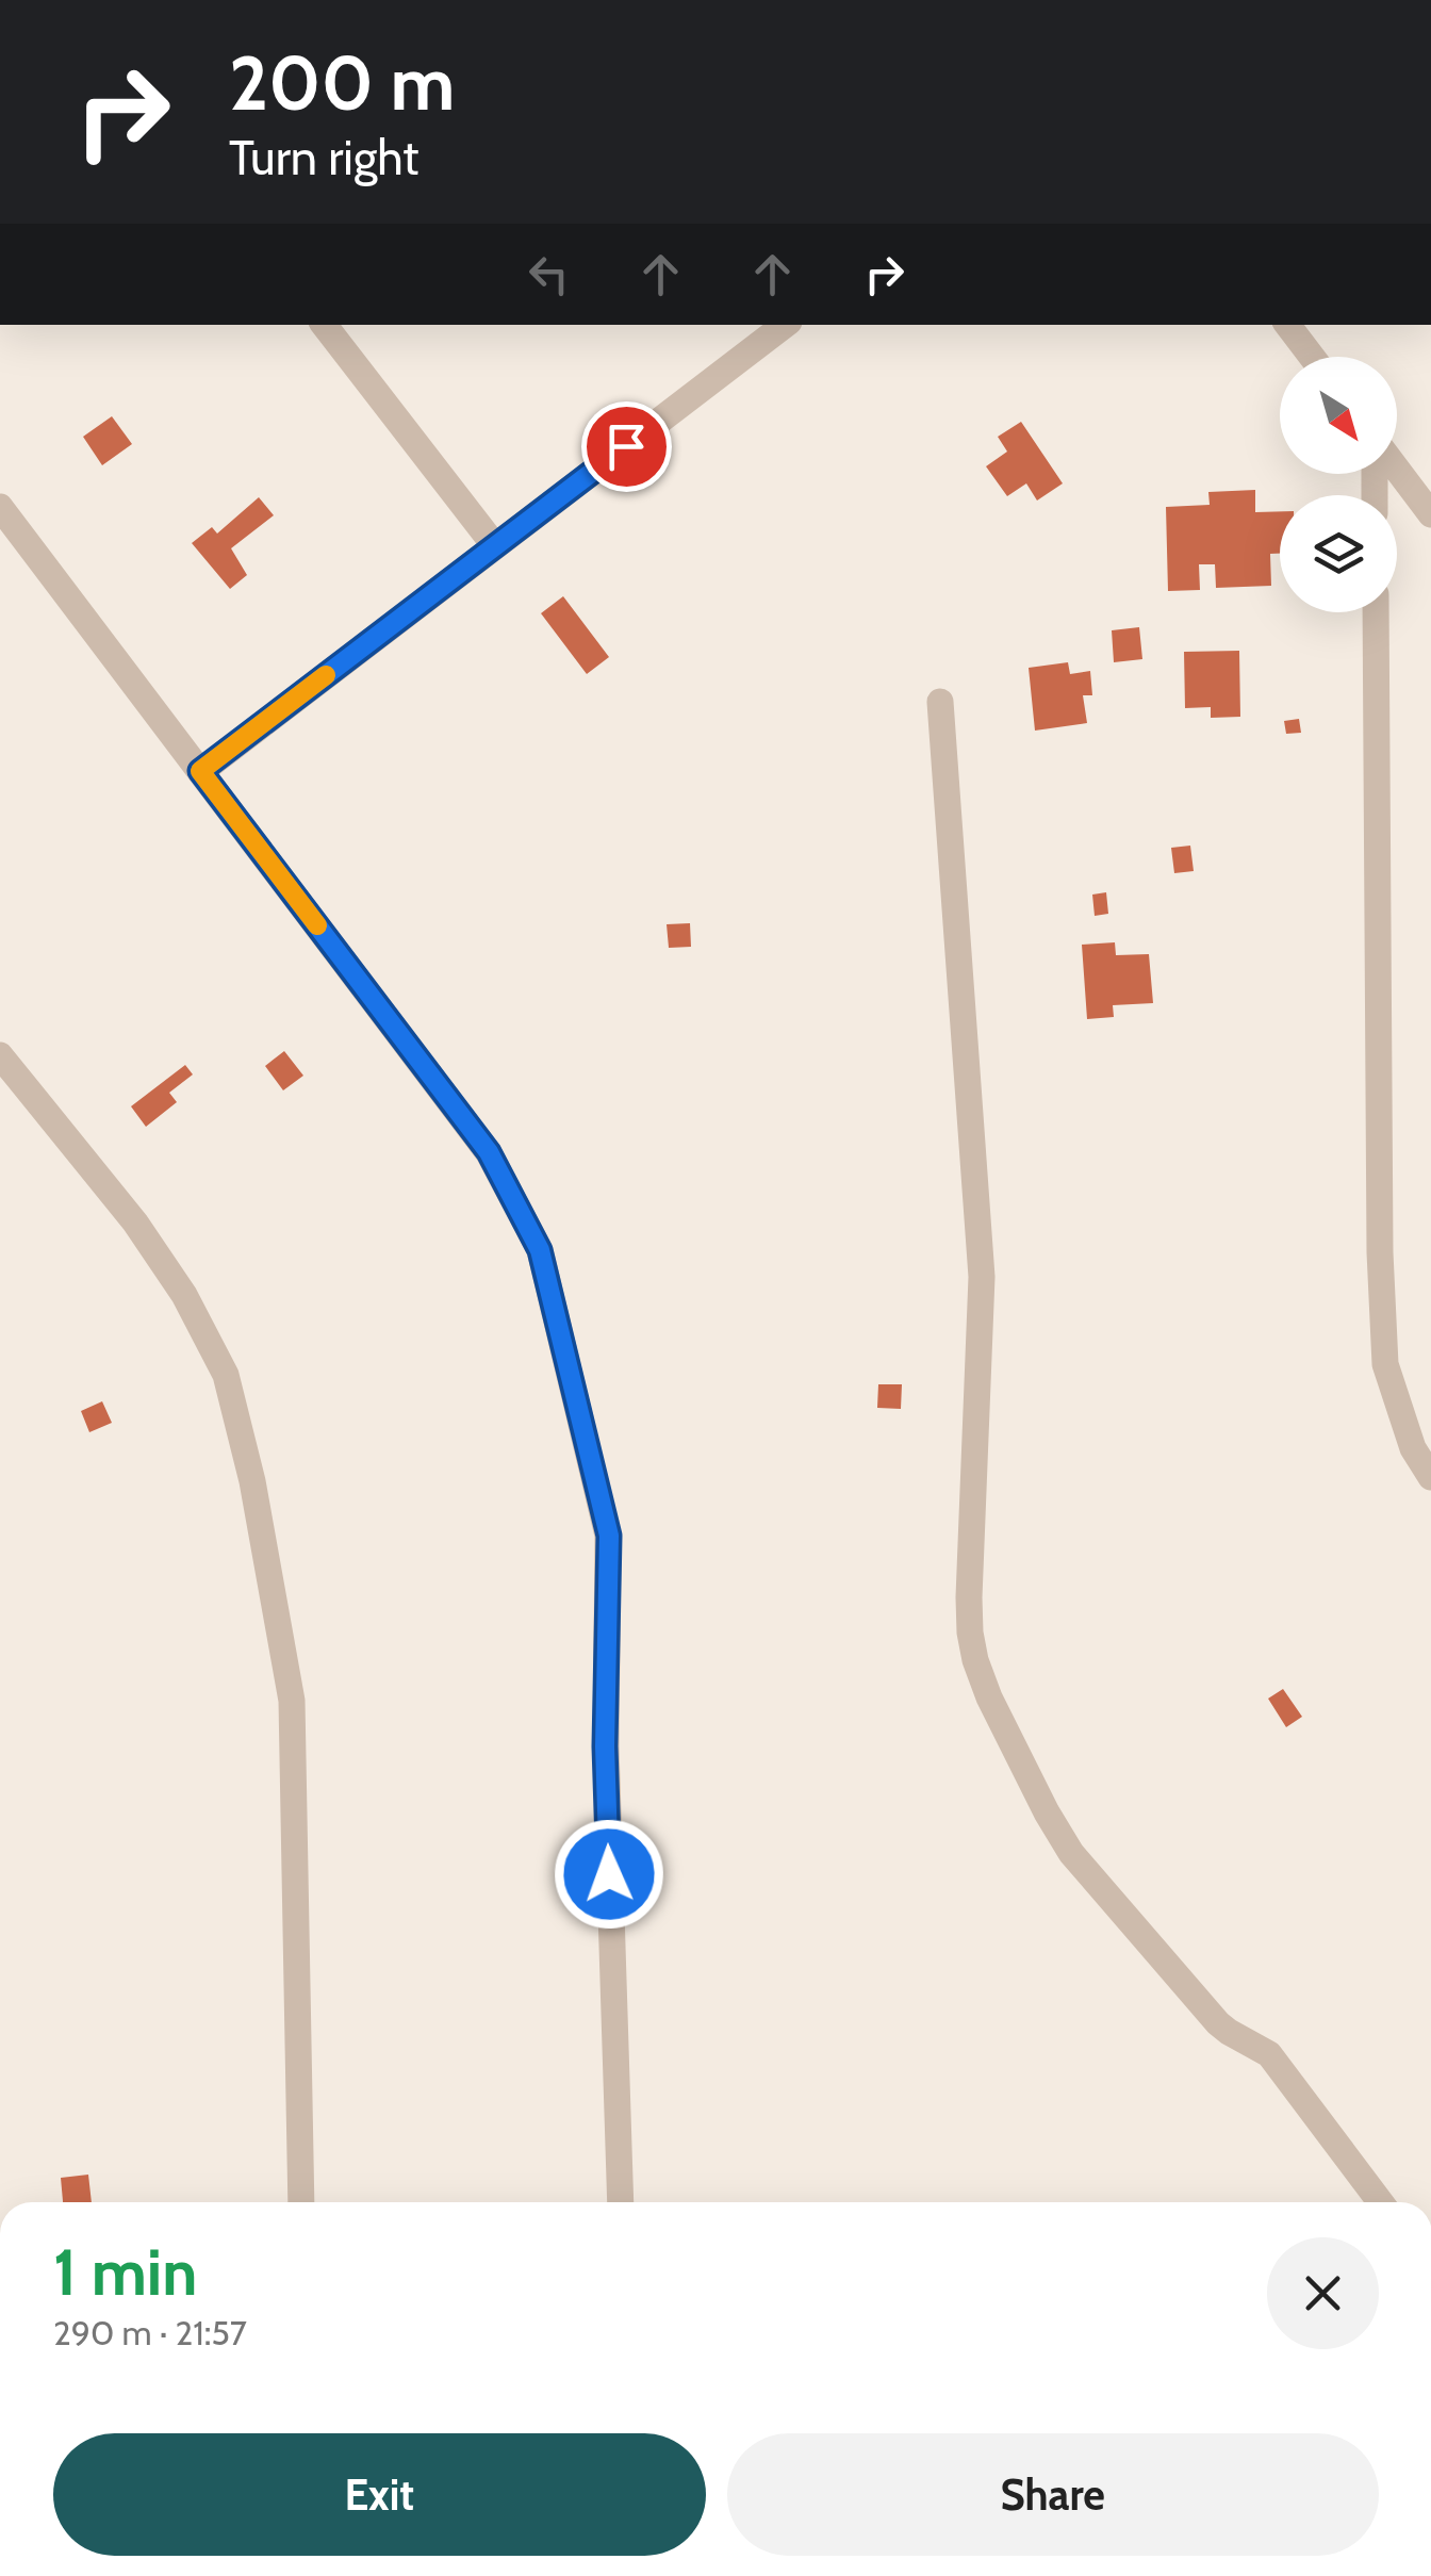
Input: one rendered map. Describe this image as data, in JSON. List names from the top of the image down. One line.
{"north":"bottom right","page":{"turn":["200 m","Turn right"],"heading":["1 min","290 m · 21:57"],"buttons":["Exit","Share"]}}
